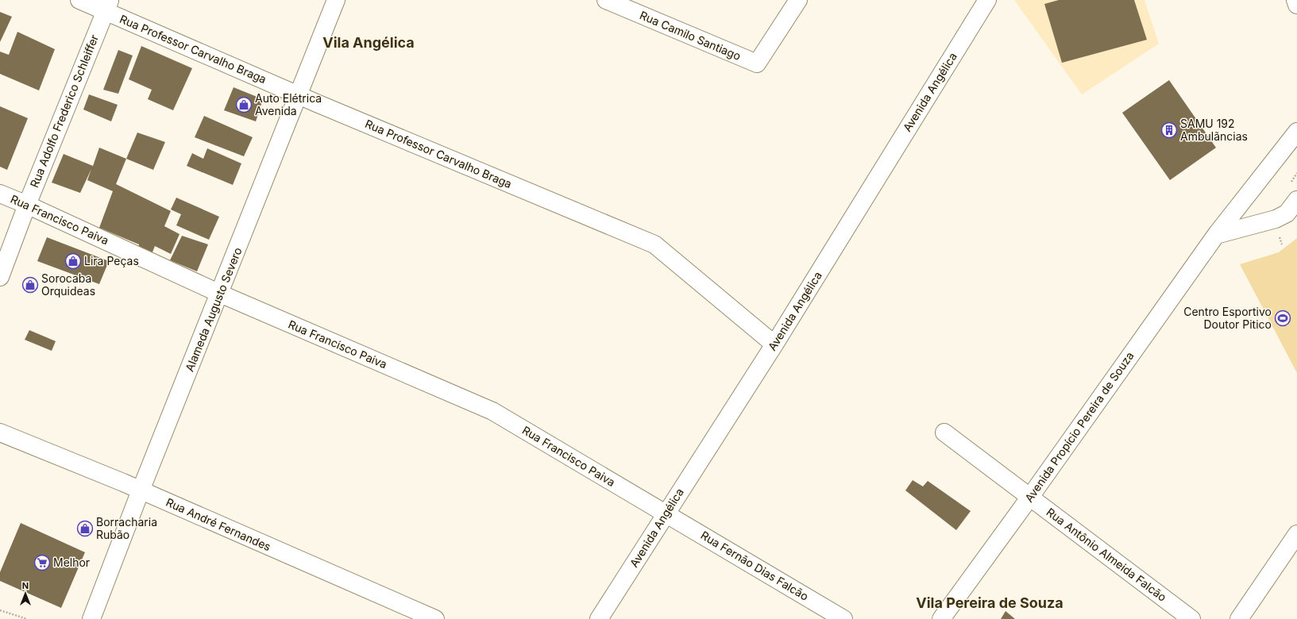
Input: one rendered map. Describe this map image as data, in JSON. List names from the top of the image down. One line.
{"streets":{"street":["Rua Camilo Santiago","Rua Professor Carvalho Braga","Avenida Angélica","Rua Adolfo Frederico Schleiffer","Rua Francisco Paiva","Alameda Augusto Severo","Avenida Propício Pereira de Souza","Rua André Fernandes","Rua Antônio Almeida Falcão","Rua Fernão Dias Falcão"]},"crossings":[["Rua Professor Carvalho Braga","Avenida Angélica"],["Rua Professor Carvalho Braga","Rua Adolfo Frederico Schleiffer"],["Rua Professor Carvalho Braga","Alameda Augusto Severo"],["Avenida Angélica","Rua Francisco Paiva"],["Avenida Angélica","Rua Fernão Dias Falcão"],["Rua Adolfo Frederico Schleiffer","Rua Francisco Paiva"],["Rua Francisco Paiva","Alameda Augusto Severo"],["Rua Francisco Paiva","Rua Fernão Dias Falcão"],["Alameda Augusto Severo","Rua André Fernandes"],["Avenida Propício Pereira de Souza","Rua Antônio Almeida Falcão"]],"districts":["Vila Angélica","Vila Pereira de Souza"],"places":{"shop":["Auto Elétrica Avenida","Lira Peças","Sorocaba Orquideas","Borracharia Rubão"],"building":["SAMU 192 Ambulãncias"],"sports":["Centro Esportivo Doutor Pitico"],"supermarket":["Melhor"]},"north":"top"}
